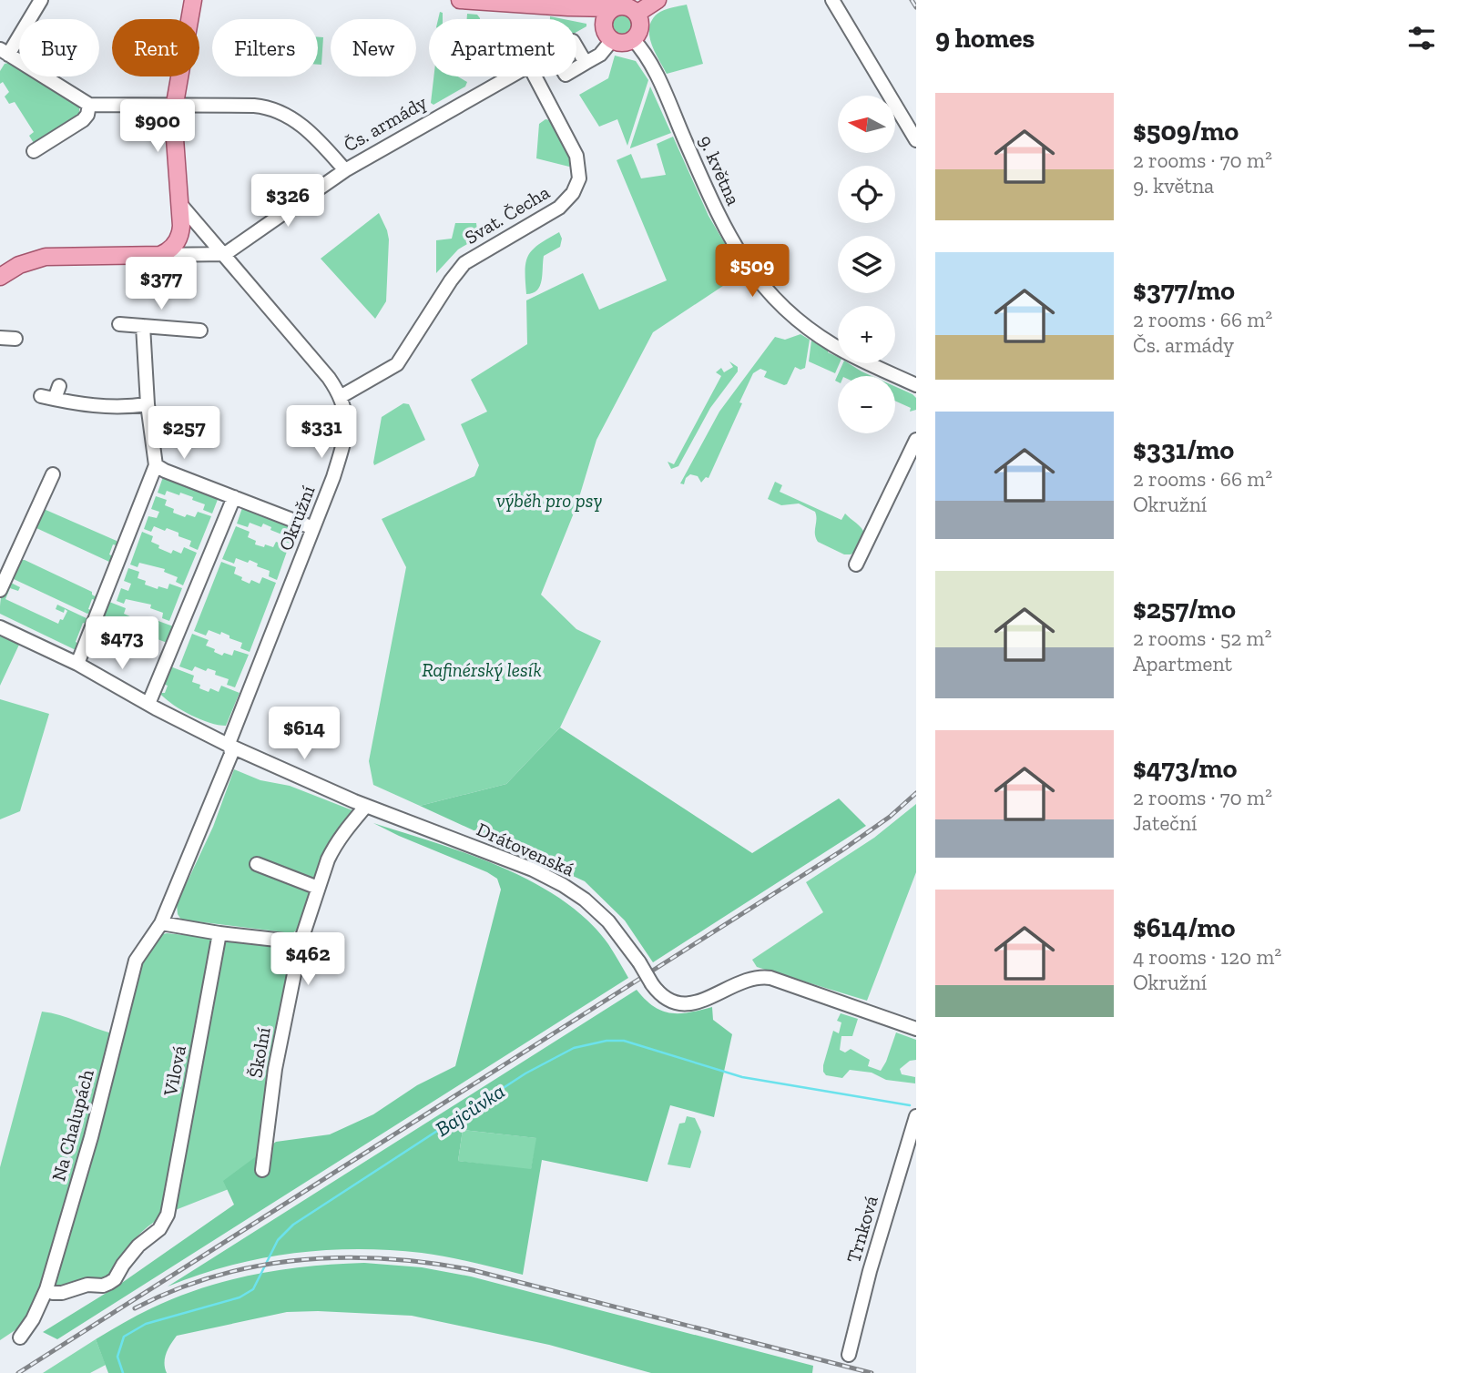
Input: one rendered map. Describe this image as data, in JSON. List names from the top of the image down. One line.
{"streets":{"street":["Čs. armády","9. května","Svat. Čecha","Okružní","Drátovenská","Školní","Vilová","Na Chalupách","Trnková"]},"crossings":[["Čs. armády","Okružní"],["Svat. Čecha","Okružní"],["Okružní","Na Chalupách"],["Drátovenská","Školní"],["Vilová","Na Chalupách"]],"water":["Bajcůvka"],"parks":["výběh pro psy","Rafinérský lesík"],"north":"left","page":{"heading":"9 homes","chip":["Buy","Rent","Filters","New","Apartment"],"list":[{"name":"$509/mo","note":"2 rooms · 70 m² · 9. května"},{"name":"$377/mo","note":"2 rooms · 66 m² · Čs. armády"},{"name":"$331/mo","note":"2 rooms · 66 m² · Okružní"},{"name":"$257/mo","note":"2 rooms · 52 m² · Apartment"},{"name":"$473/mo","note":"2 rooms · 70 m² · Jateční"},{"name":"$614/mo","note":"4 rooms · 120 m² · Okružní"}],"map_buttons":["+","−"],"price":["$900","$326","$509","$377","$331","$257","$473","$614","$462"]}}
